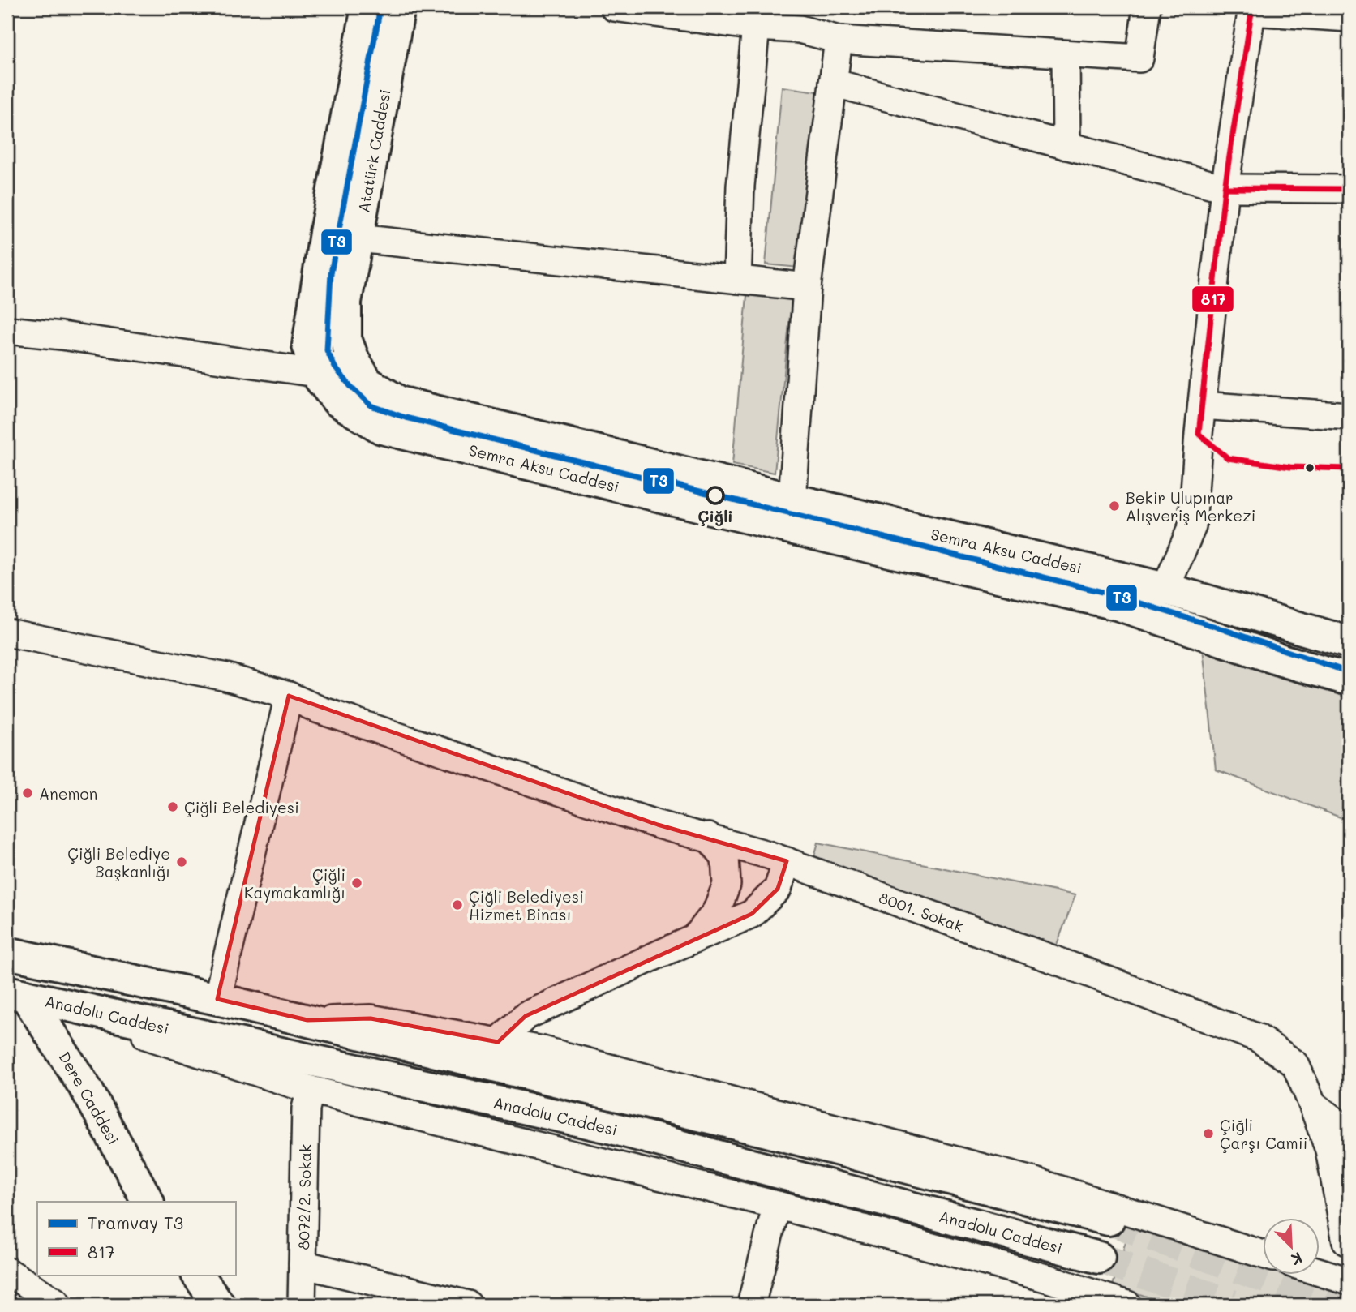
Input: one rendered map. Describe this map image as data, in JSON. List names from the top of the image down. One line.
{"streets":{"main road":["Atatürk Caddesi","Semra Aksu Caddesi","Anadolu Caddesi","Dere Caddesi"],"street":["8001. Sokak","8072/2. Sokak"]},"crossings":[["Atatürk Caddesi","Semra Aksu Caddesi"],["Anadolu Caddesi","Dere Caddesi"]],"places":["Çiğli","Bekir Ulupınar Alışveriş Merkezi","Anemon","Çiğli Belediyesi","Çiğli Belediye Başkanlığı","Çiğli Kaymakamlığı","Çiğli Belediyesi Hizmet Binası","Çiğli Çarşı Camii"],"lines":["tram line T3","transit line 817"],"legend":["Tramvay T3","817"],"north":"bottom right"}
